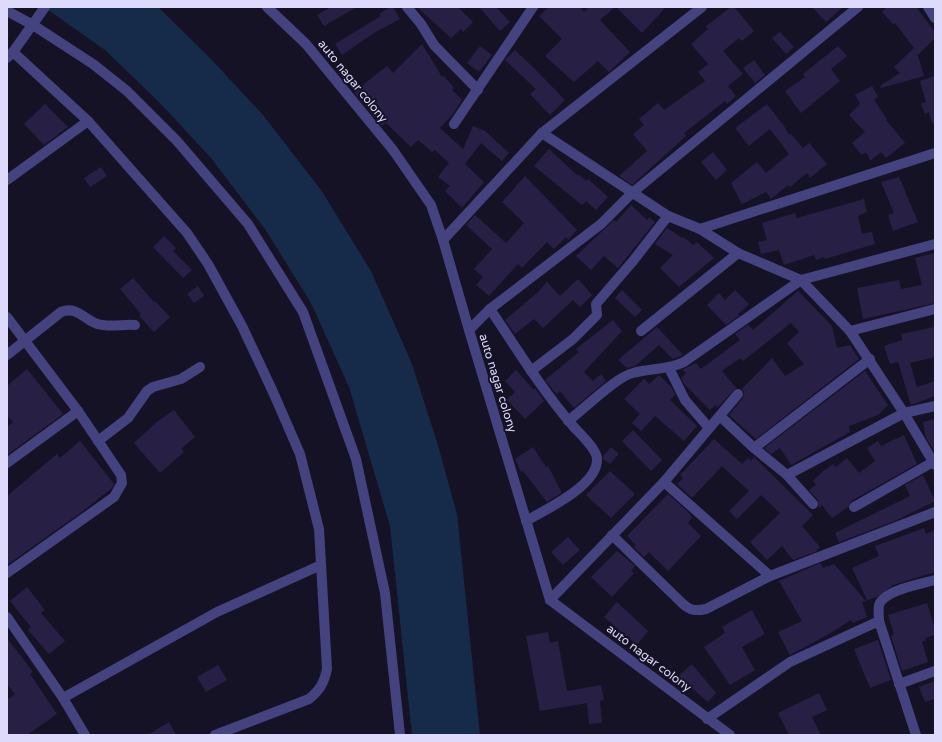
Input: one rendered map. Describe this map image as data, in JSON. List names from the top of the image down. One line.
{"streets":{"street":["auto nagar colony"]}}
